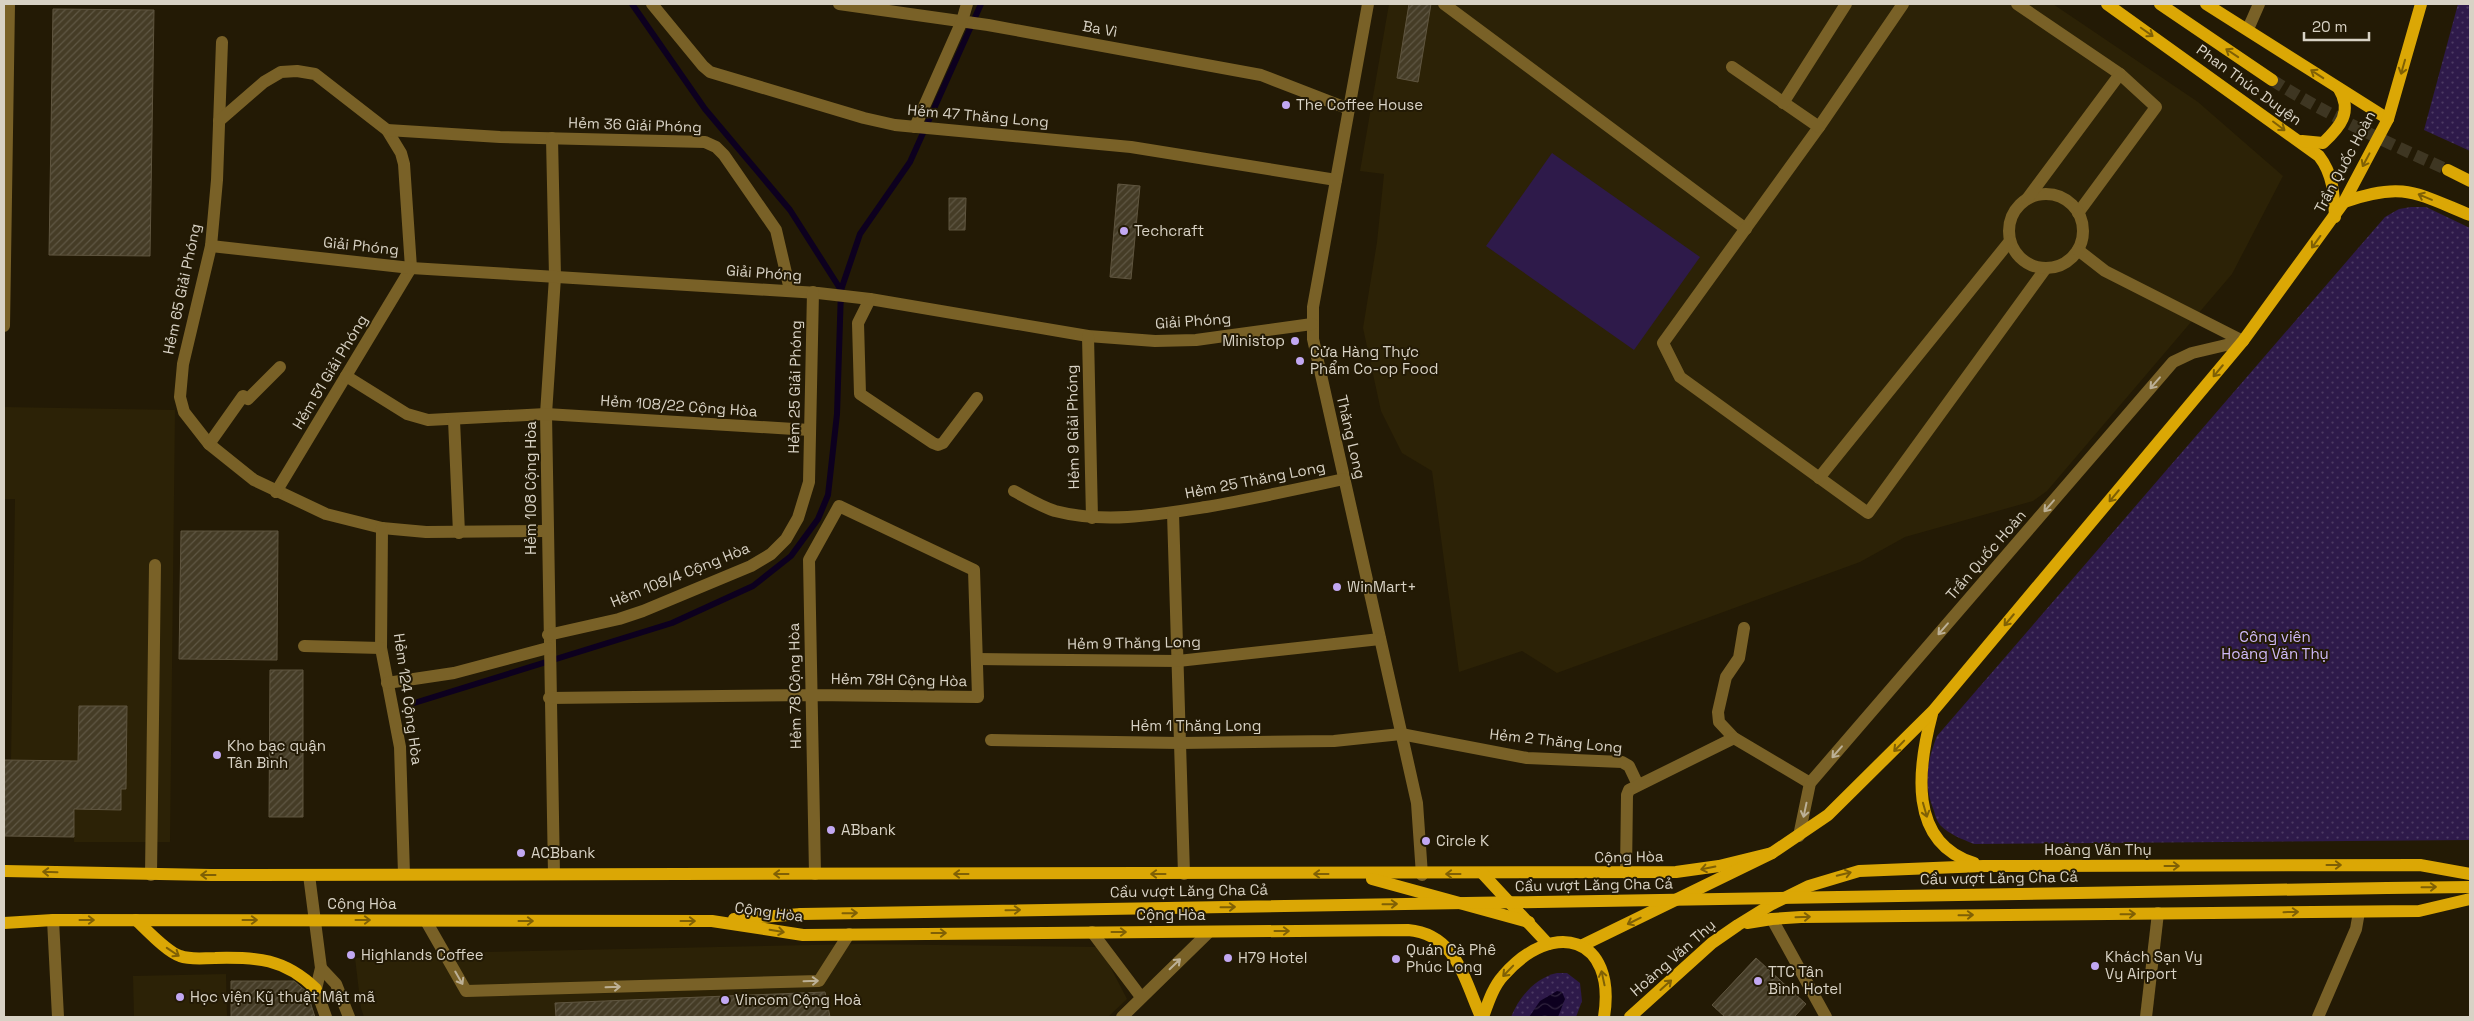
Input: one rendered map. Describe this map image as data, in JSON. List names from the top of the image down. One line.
{"streets":{"main road":["Phan Thúc Duyện","Trần Quốc Hoàn","Hoàng Văn Thụ","Cộng Hòa","Cầu vượt Lăng Cha Cả"],"street":["Ba Vì","Hẻm 47 Thăng Long","Hẻm 36 Giải Phóng","Giải Phóng","Hẻm 65 Giải Phóng","Hẻm 51 Giải Phóng","Hẻm 25 Giải Phóng","Hẻm 108/22 Cộng Hòa","Hẻm 9 Giải Phóng","Thăng Long","Hẻm 25 Thăng Long","Hẻm 108 Cộng Hòa","Hẻm 108/4 Cộng Hòa","Hẻm 9 Thăng Long","Hẻm 78H Cộng Hòa","Hẻm 78 Cộng Hòa","Hẻm 124 Cộng Hòa","Hẻm 1 Thăng Long","Hẻm 2 Thăng Long"]},"crossings":[["Ba Vì","Thăng Long"],["Phan Thúc Duyện","Trần Quốc Hoàn"],["Hẻm 47 Thăng Long","Thăng Long"],["Hẻm 36 Giải Phóng","Giải Phóng"],["Hẻm 36 Giải Phóng","Hẻm 108 Cộng Hòa"],["Trần Quốc Hoàn","Cộng Hòa"],["Giải Phóng","Hẻm 65 Giải Phóng"],["Giải Phóng","Hẻm 51 Giải Phóng"],["Giải Phóng","Hẻm 25 Giải Phóng"],["Giải Phóng","Hẻm 9 Giải Phóng"],["Giải Phóng","Thăng Long"],["Giải Phóng","Hẻm 108 Cộng Hòa"],["Hẻm 51 Giải Phóng","Hẻm 108/22 Cộng Hòa"],["Hẻm 25 Giải Phóng","Hẻm 108/22 Cộng Hòa"],["Hẻm 25 Giải Phóng","Hẻm 108/4 Cộng Hòa"],["Hẻm 108/22 Cộng Hòa","Hẻm 108 Cộng Hòa"],["Hẻm 9 Giải Phóng","Hẻm 25 Thăng Long"],["Thăng Long","Hẻm 25 Thăng Long"],["Thăng Long","Hẻm 9 Thăng Long"],["Thăng Long","Hẻm 1 Thăng Long"],["Thăng Long","Hẻm 2 Thăng Long"],["Thăng Long","Cộng Hòa"],["Hẻm 108 Cộng Hòa","Hẻm 108/4 Cộng Hòa"],["Hẻm 108 Cộng Hòa","Cộng Hòa"],["Hẻm 108/4 Cộng Hòa","Hẻm 124 Cộng Hòa"],["Hẻm 9 Thăng Long","Hẻm 78H Cộng Hòa"],["Hẻm 9 Thăng Long","Hẻm 78 Cộng Hòa"],["Hẻm 78H Cộng Hòa","Hẻm 78 Cộng Hòa"],["Hẻm 78 Cộng Hòa","Cộng Hòa"],["Hẻm 124 Cộng Hòa","Cộng Hòa"],["Hẻm 1 Thăng Long","Hẻm 2 Thăng Long"],["Cộng Hòa","Cầu vượt Lăng Cha Cả"]],"one_way":["Trần Quốc Hoàn","Hoàng Văn Thụ","Cầu vượt Lăng Cha Cả"],"parks":["Công viên Hoàng Văn Thụ"],"places":["The Coffee House","Techcraft","Ministop","Cửa Hàng Thực Phẩm Co-op Food","WinMart+","Kho bạc quận Tân Bình","ABbank","Circle K","ACBbank","Highlands Coffee","H79 Hotel","Quán Cà Phê Phúc Long","Khách Sạn Vy Vy Airport","TTC Tân Bình Hotel","Học viện Kỹ thuật Mật mã","Vincom Cộng Hoà"],"scale_bar":"20 m"}
